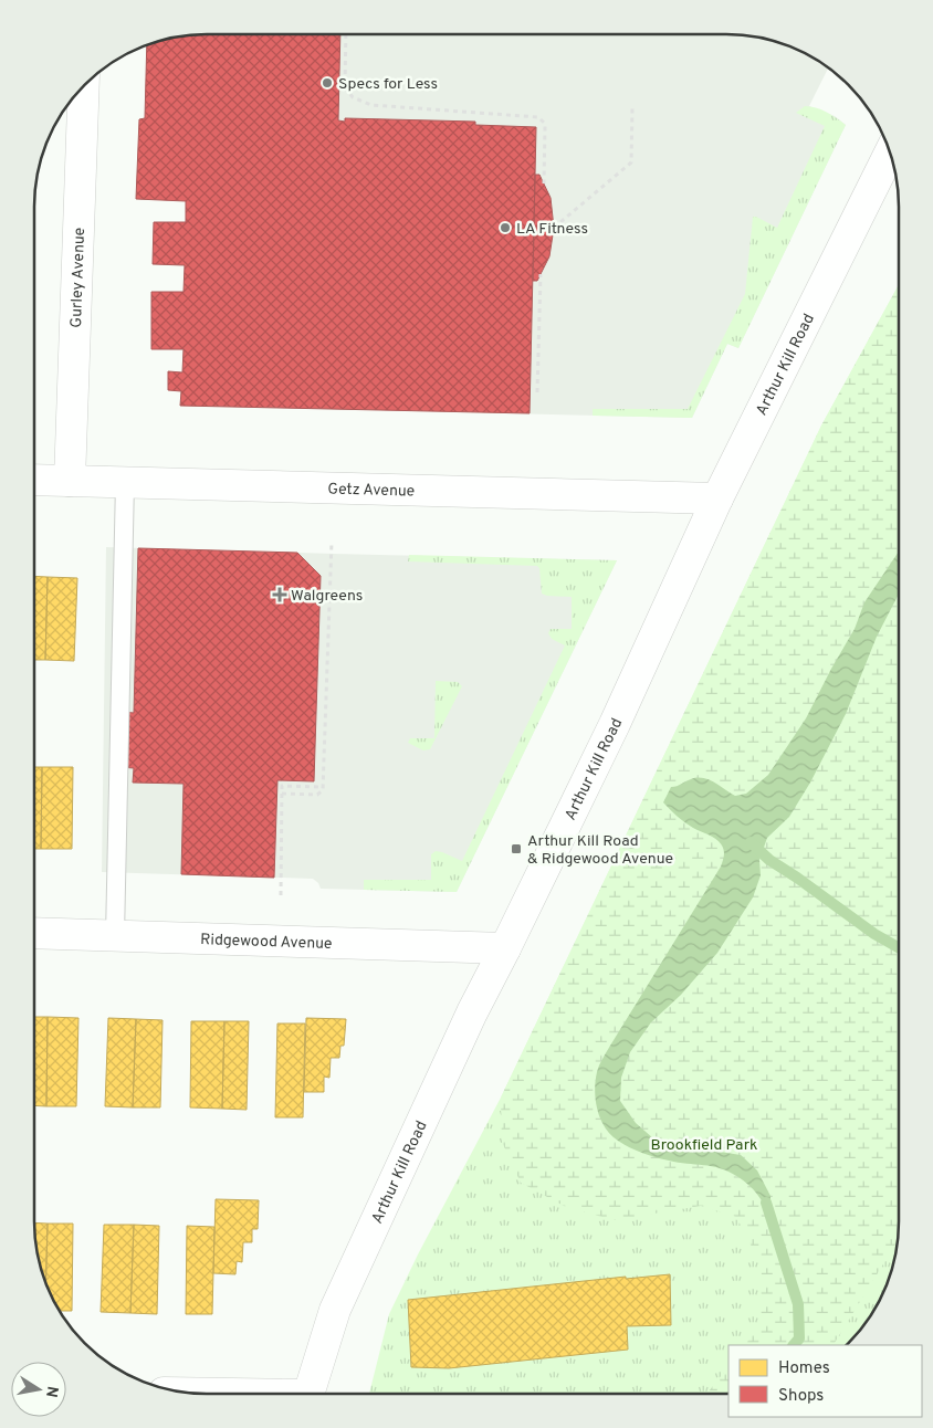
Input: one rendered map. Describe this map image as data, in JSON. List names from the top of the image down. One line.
{"streets":{"street":["Gurley Avenue","Arthur Kill Road","Getz Avenue","Ridgewood Avenue"]},"crossings":[["Gurley Avenue","Getz Avenue"],["Arthur Kill Road","Getz Avenue"],["Arthur Kill Road","Ridgewood Avenue"]],"parks":["Brookfield Park"],"places":{"other":["Specs for Less","LA Fitness"],"health":["Walgreens"],"transit":["Arthur Kill Road & Ridgewood Avenue"]},"legend":["Homes","Shops"],"north":"right"}
